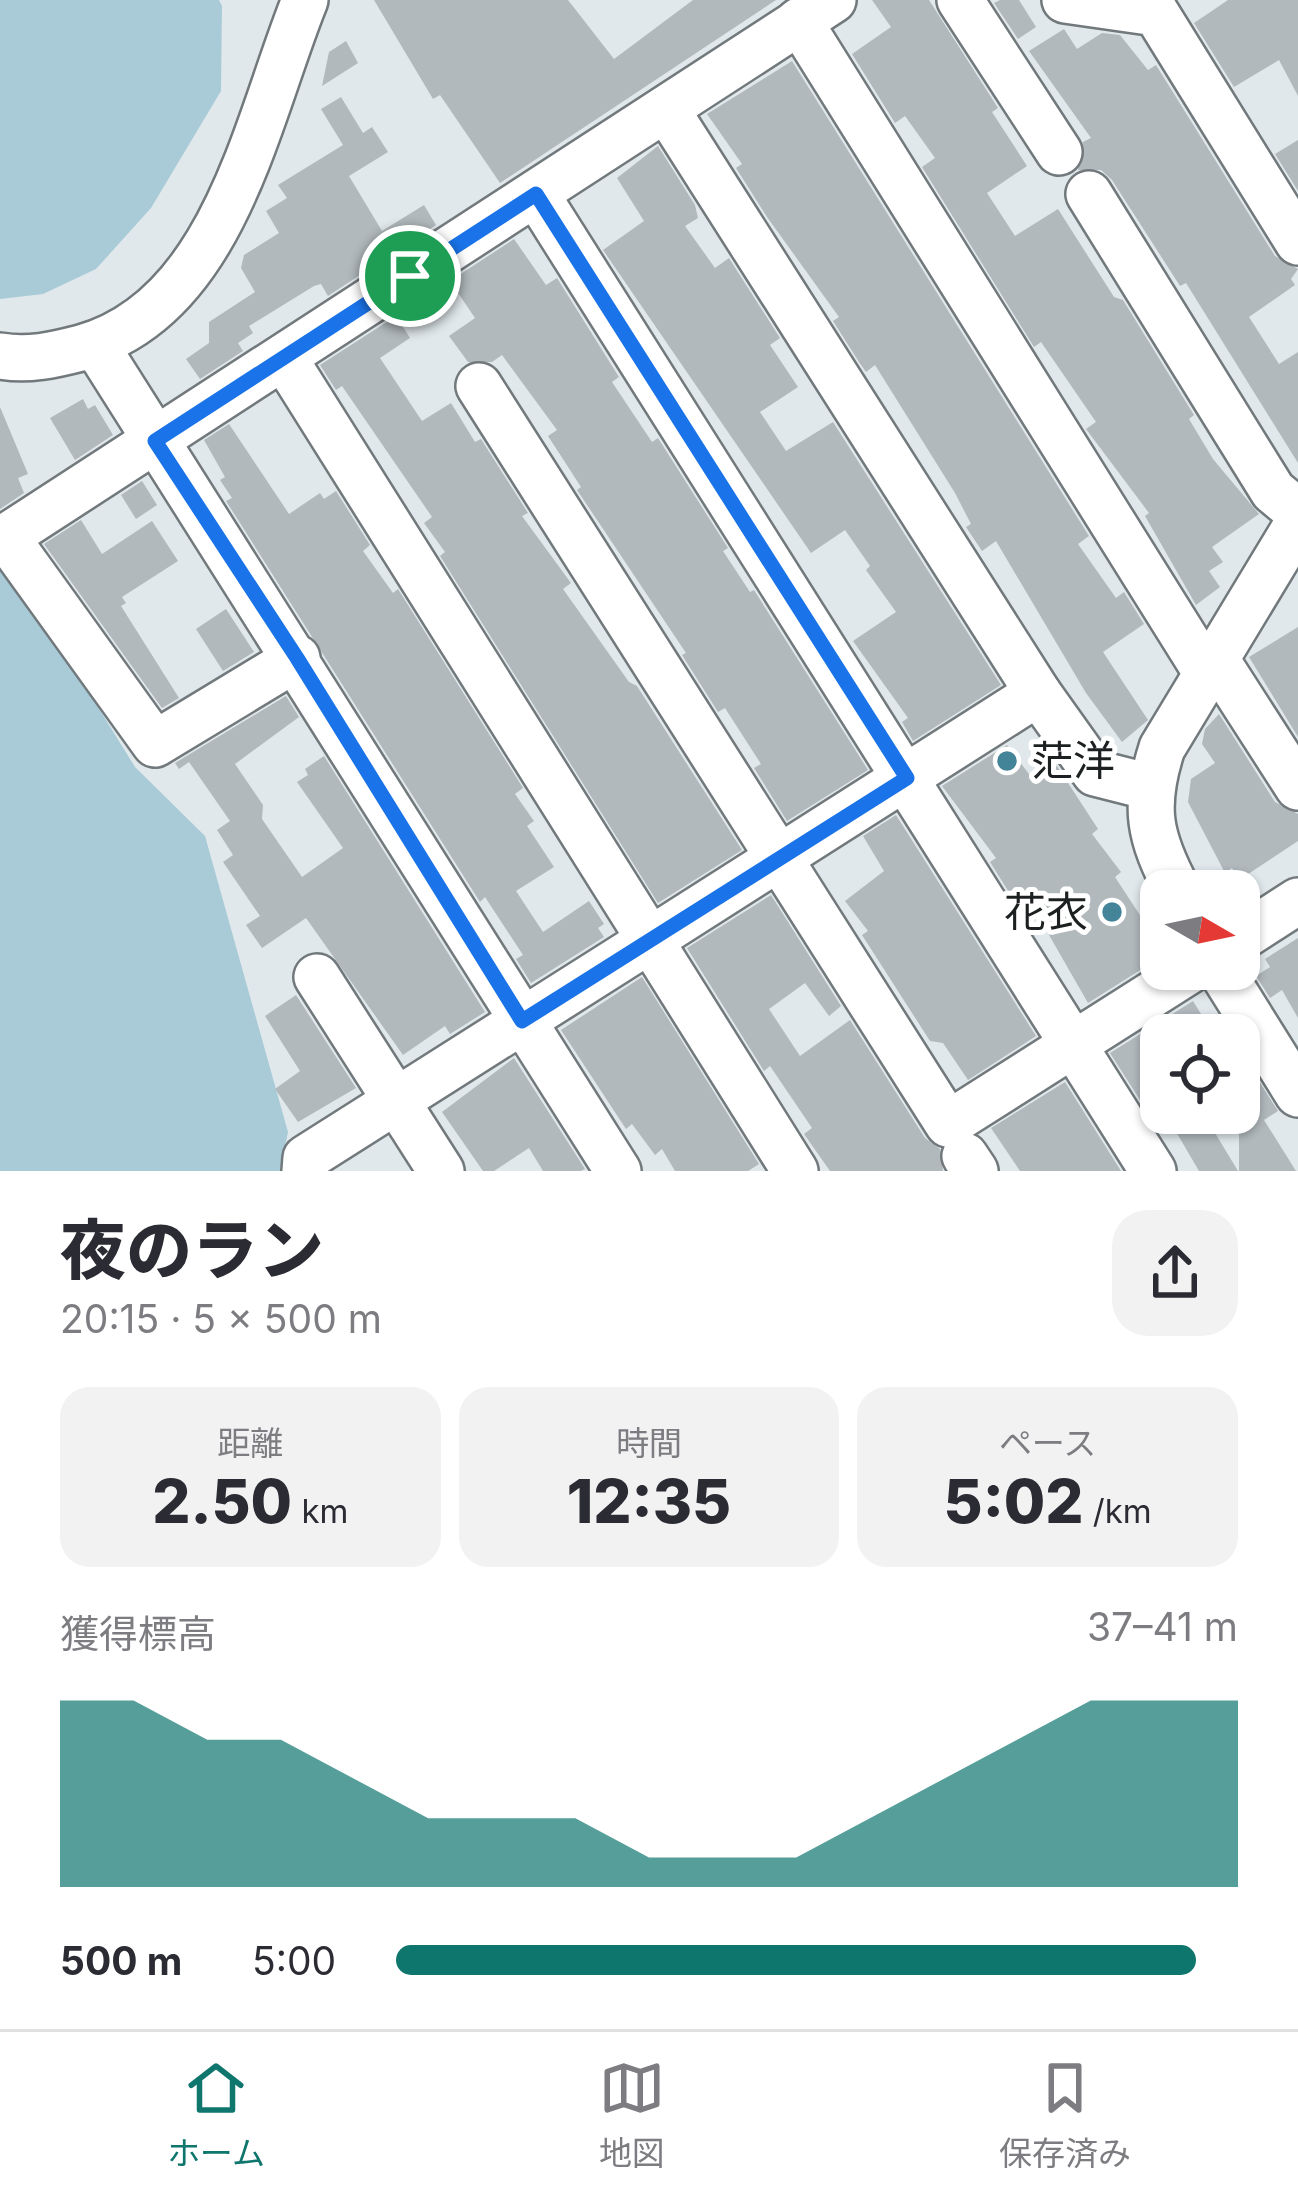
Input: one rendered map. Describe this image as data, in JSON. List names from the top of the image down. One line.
{"places":["茫洋","花衣"],"north":"right","page":{"heading":["夜のラン","20:15 · 5 × 500 m"],"stats":[["距離","2.50 km"],["時間","12:35"],["ペース","5:02 /km"]],"chart":["獲得標高","37–41 m"],"list":[{"name":"500 m","note":"5:00"}],"tabs":["ホーム","地図","保存済み"]}}
